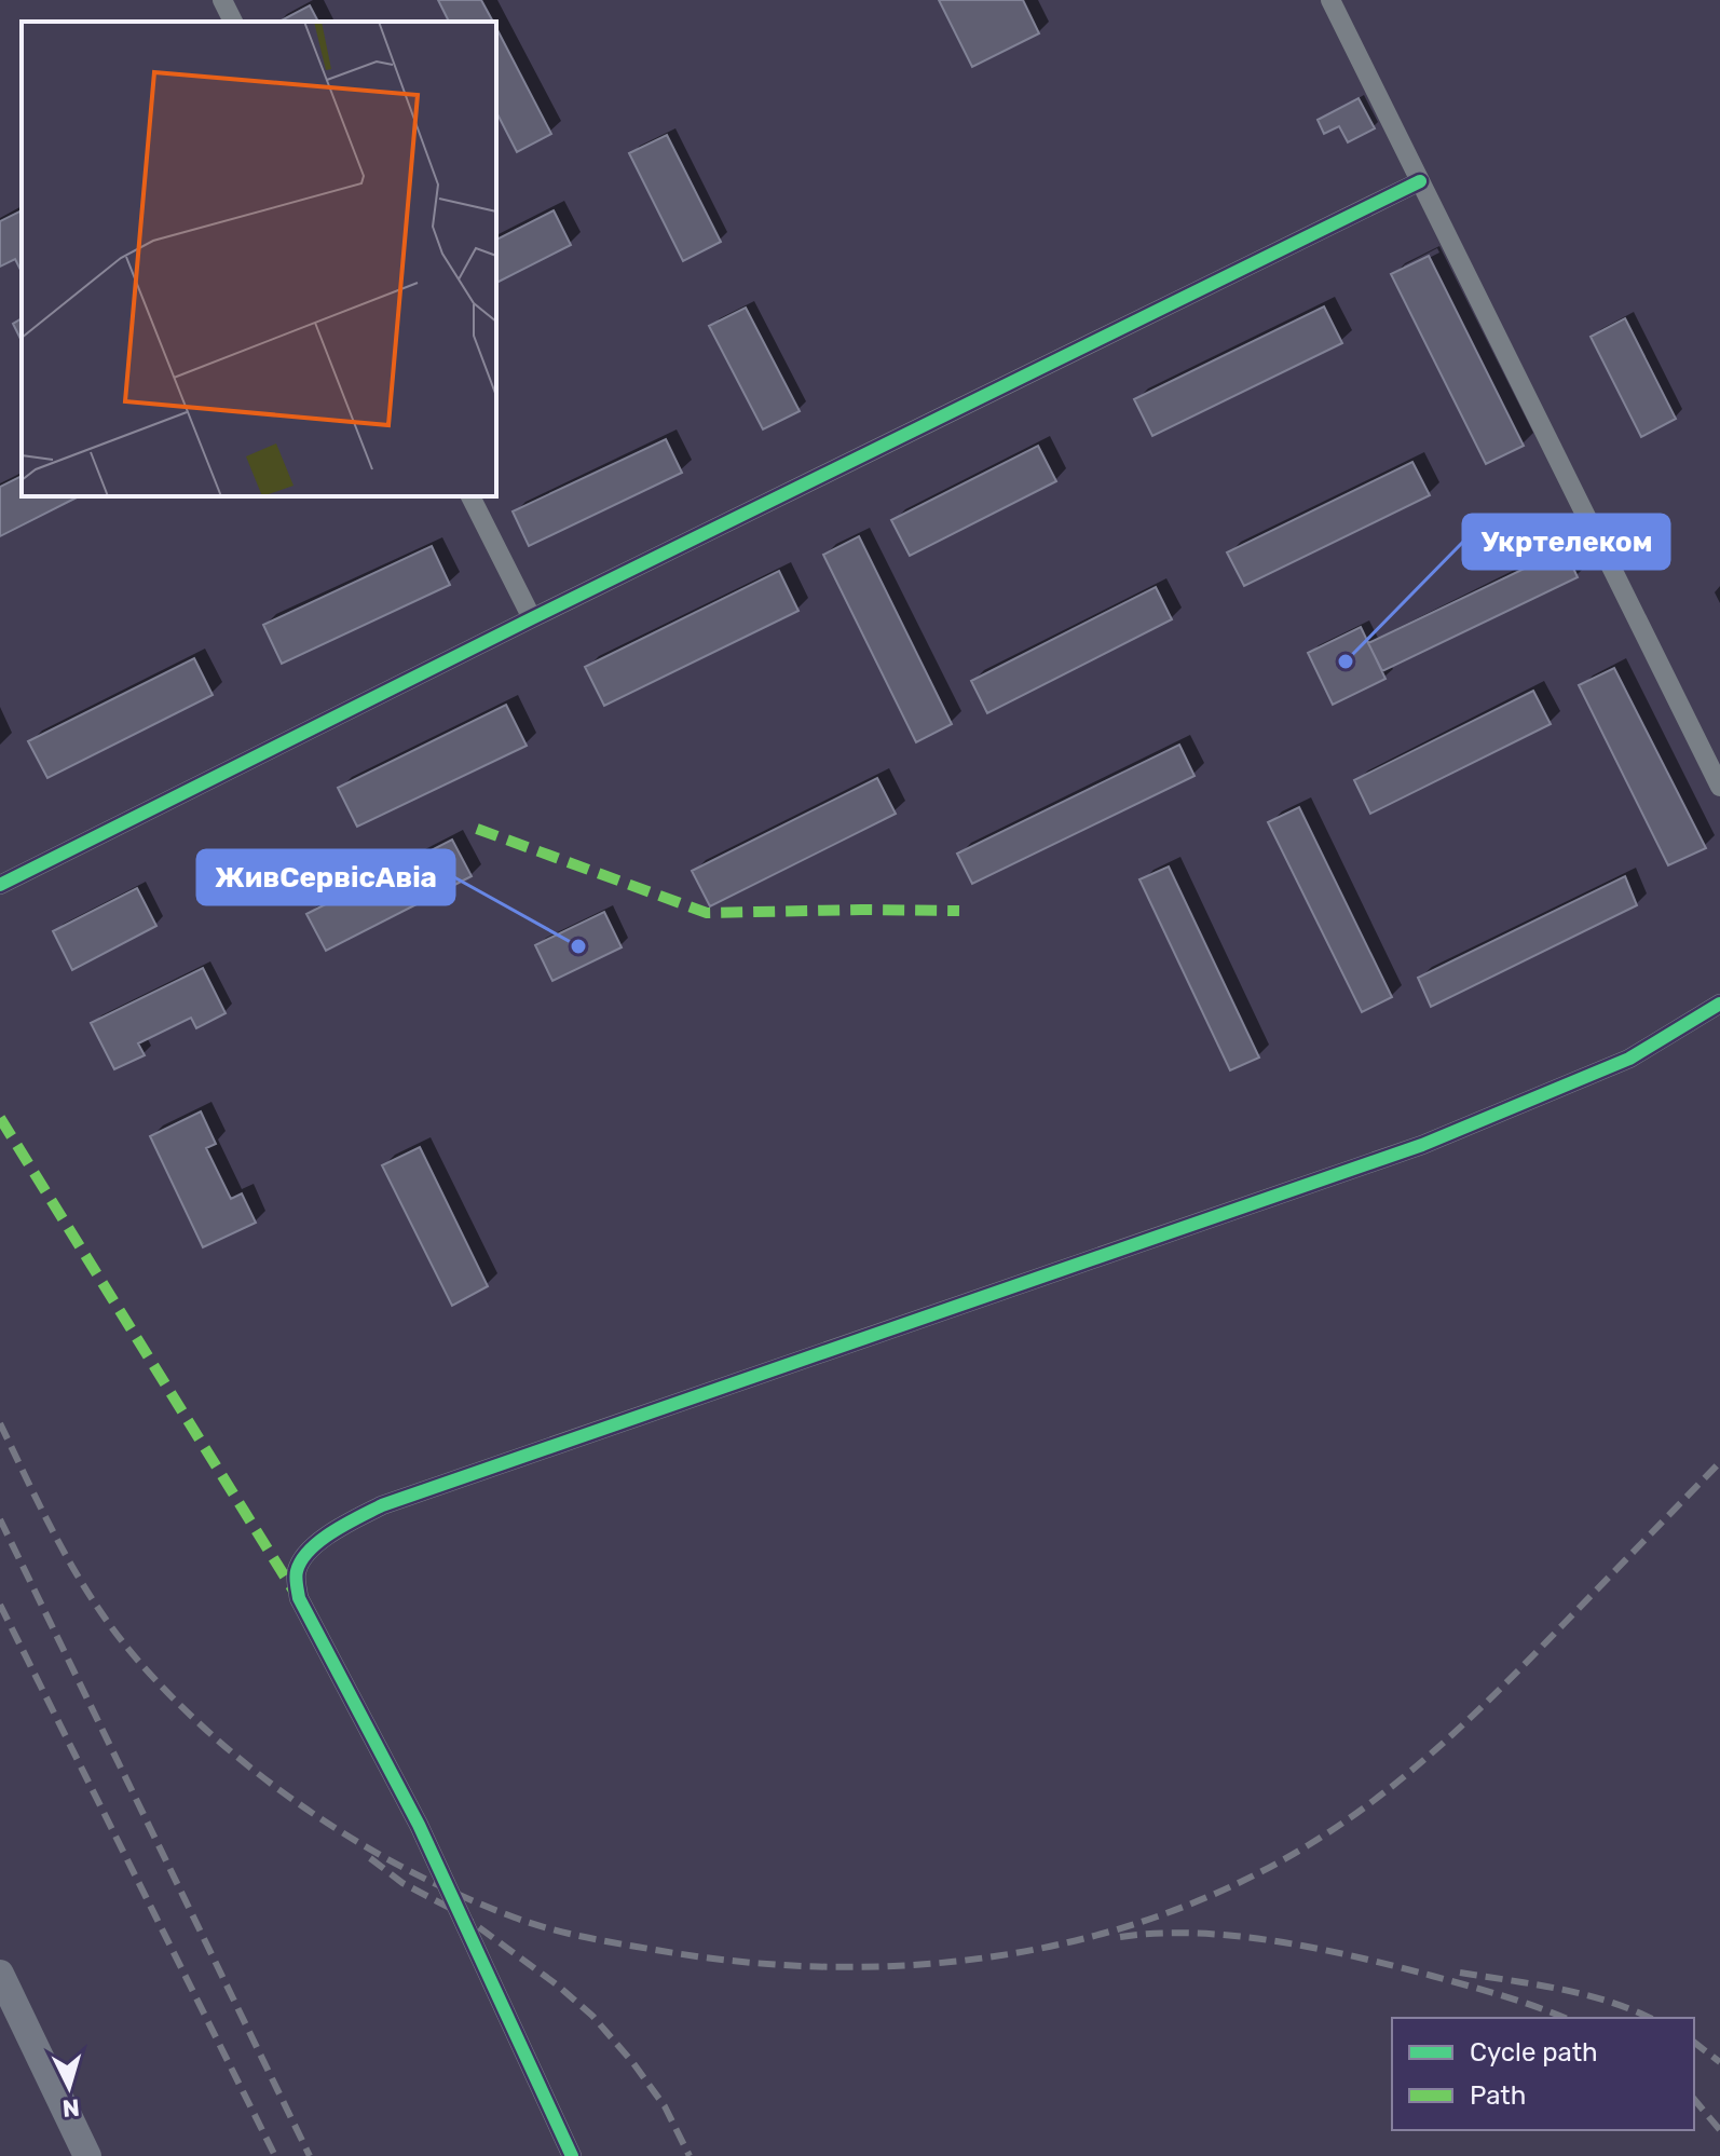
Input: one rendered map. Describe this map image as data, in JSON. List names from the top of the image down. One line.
{"places":["Укртелеком","ЖивСервісАвіа"],"legend":["Cycle path","Path"],"north":"bottom"}
